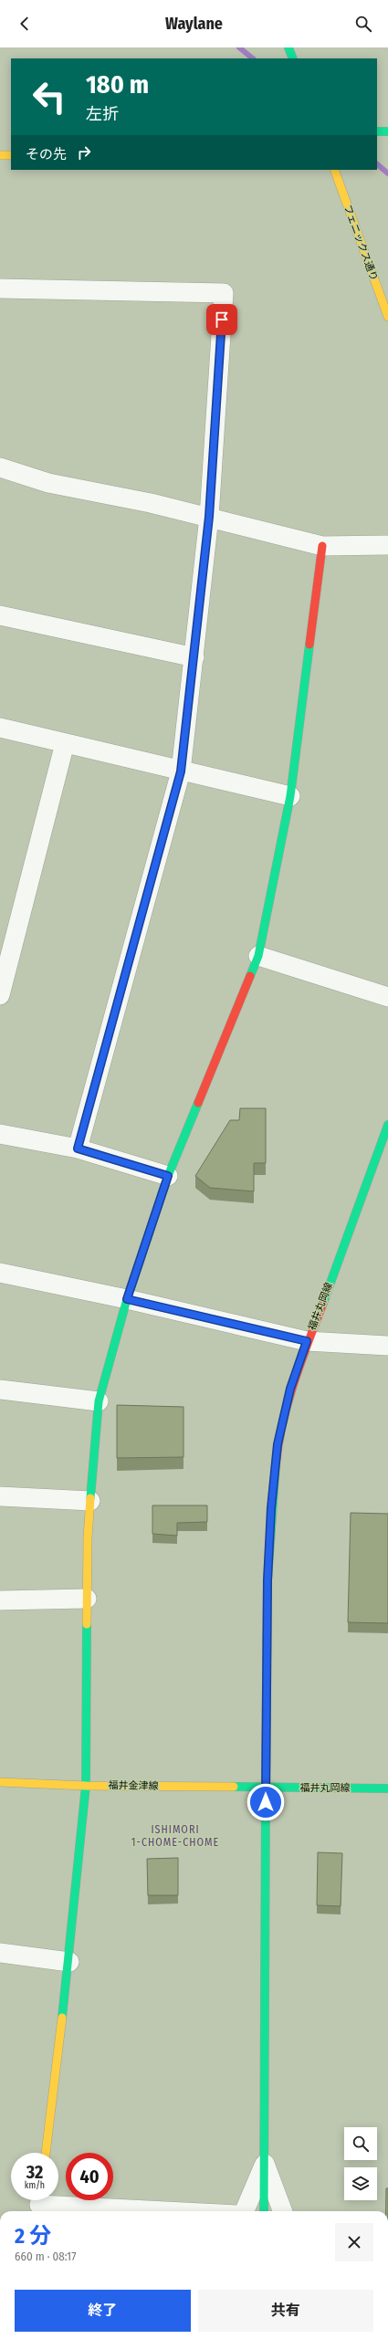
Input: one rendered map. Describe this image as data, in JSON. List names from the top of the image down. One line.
{"streets":{"street":["フェニックス通り","福井丸岡線","福井金津線"]},"crossings":[["福井丸岡線","福井金津線"]],"districts":["ISHIMORI 1-CHOME-CHOME"],"page":{"header":"Waylane","turn":["180 m","左折"],"then":"その先","speed":"32 km/h","limit":"40","heading":["2 分","660 m · 08:17"],"buttons":["終了","共有"]}}
